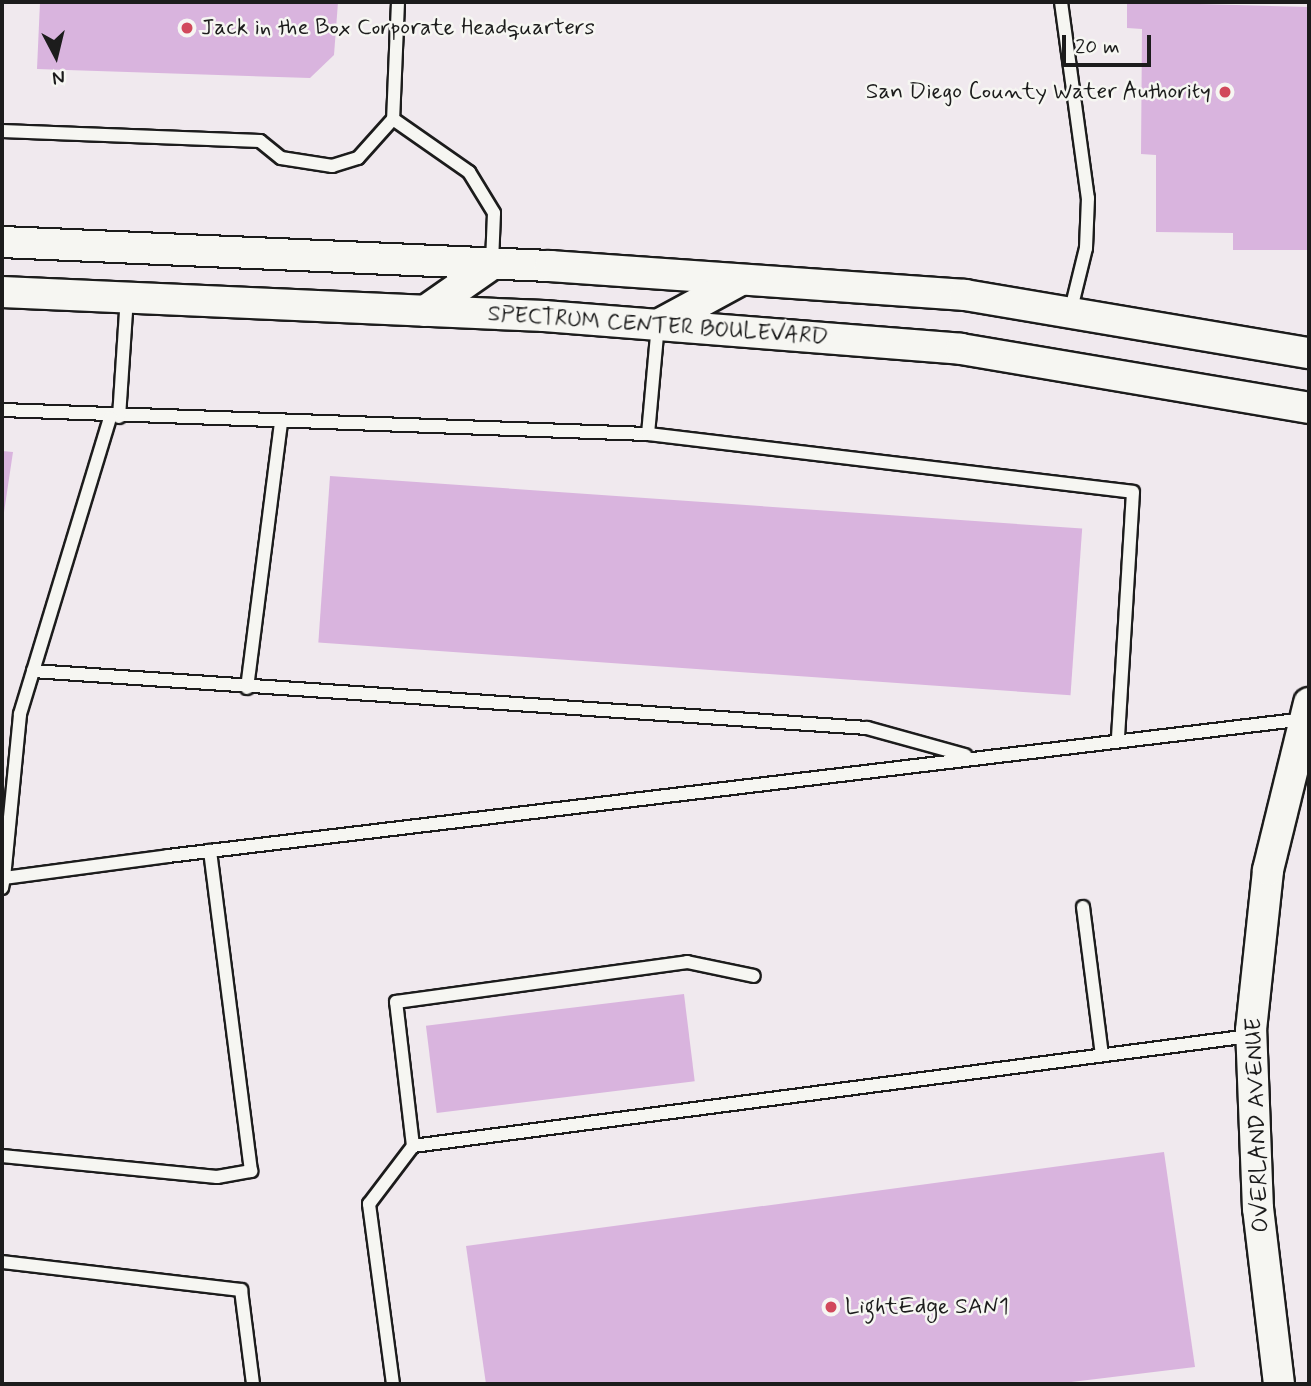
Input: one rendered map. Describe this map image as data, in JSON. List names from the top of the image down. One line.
{"streets":{"street":["SPECTRUM CENTER BOULEVARD","OVERLAND AVENUE"]},"places":["Jack in the Box Corporate Headquarters","San Diego County Water Authority","LightEdge SAN1"],"scale_bar":"20 m","north":"bottom"}
